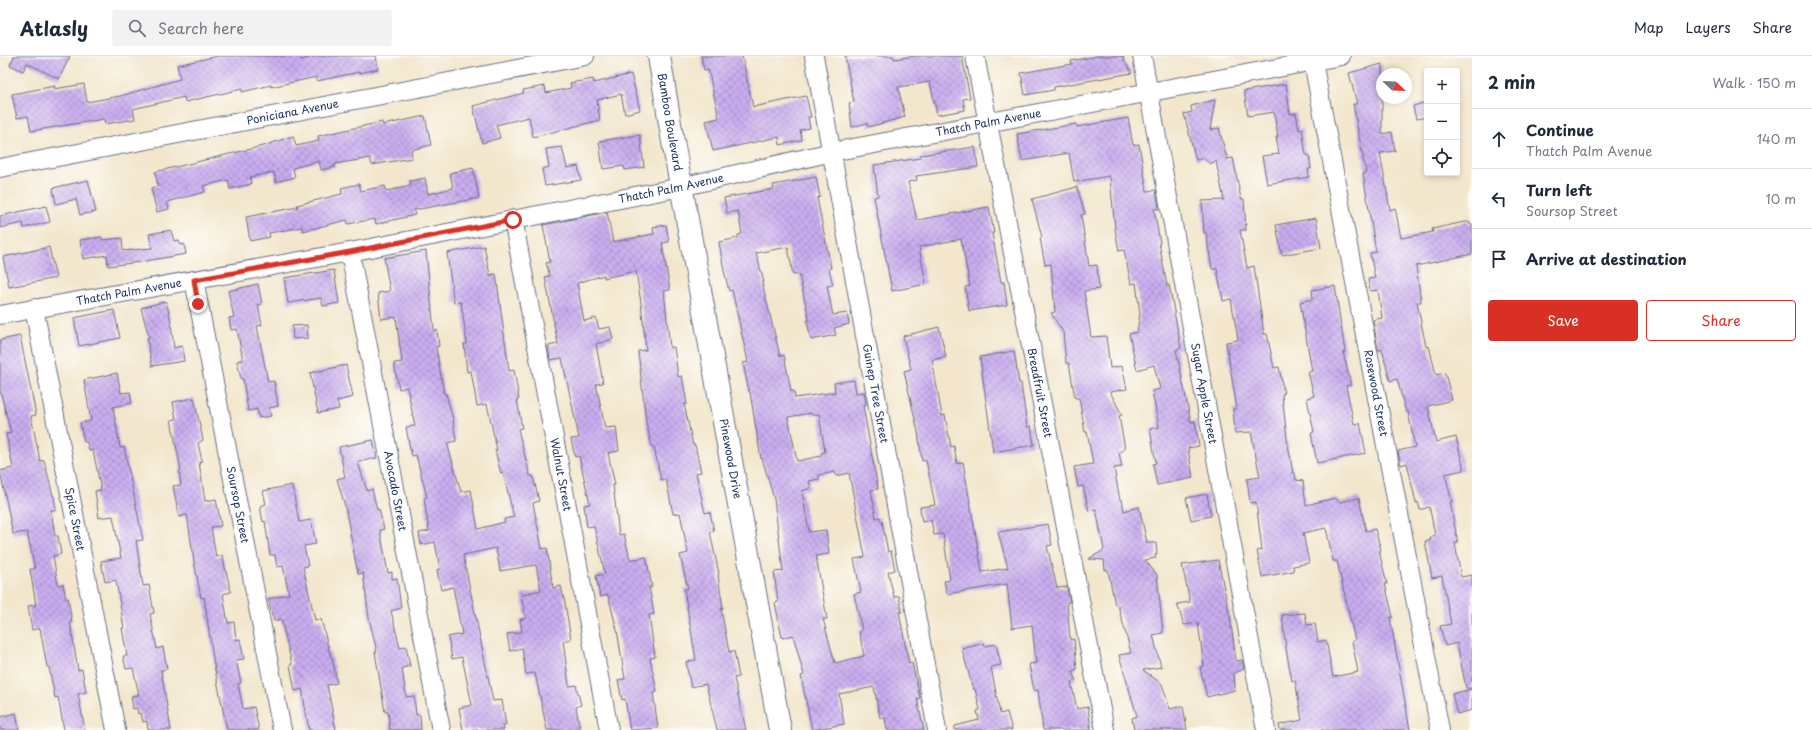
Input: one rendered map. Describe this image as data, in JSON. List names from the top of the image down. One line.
{"streets":{"main road":["Bamboo Boulevard","Pinewood Drive"],"street":["Poniciana Avenue","Thatch Palm Avenue","Guinep Tree Street","Breadfruit Street","Sugar Apple Street","Rosewood Street","Walnut Street","Avocado Street","Soursop Street","Spice Street"]},"crossings":[["Bamboo Boulevard","Thatch Palm Avenue"],["Bamboo Boulevard","Pinewood Drive"],["Thatch Palm Avenue","Guinep Tree Street"],["Thatch Palm Avenue","Breadfruit Street"],["Thatch Palm Avenue","Sugar Apple Street"],["Thatch Palm Avenue","Rosewood Street"],["Thatch Palm Avenue","Pinewood Drive"],["Thatch Palm Avenue","Walnut Street"],["Thatch Palm Avenue","Avocado Street"],["Thatch Palm Avenue","Soursop Street"],["Thatch Palm Avenue","Spice Street"]],"north":"bottom right","page":{"header":"Atlasly","search":"Search here","nav":["Map","Layers","Share"],"heading":["2 min","Walk · 150 m"],"map_buttons":["+","−"],"list":[["Continue","Thatch Palm Avenue","140 m"],["Turn left","Soursop Street","10 m"],"Arrive at destination"],"buttons":["Save","Share"]}}
